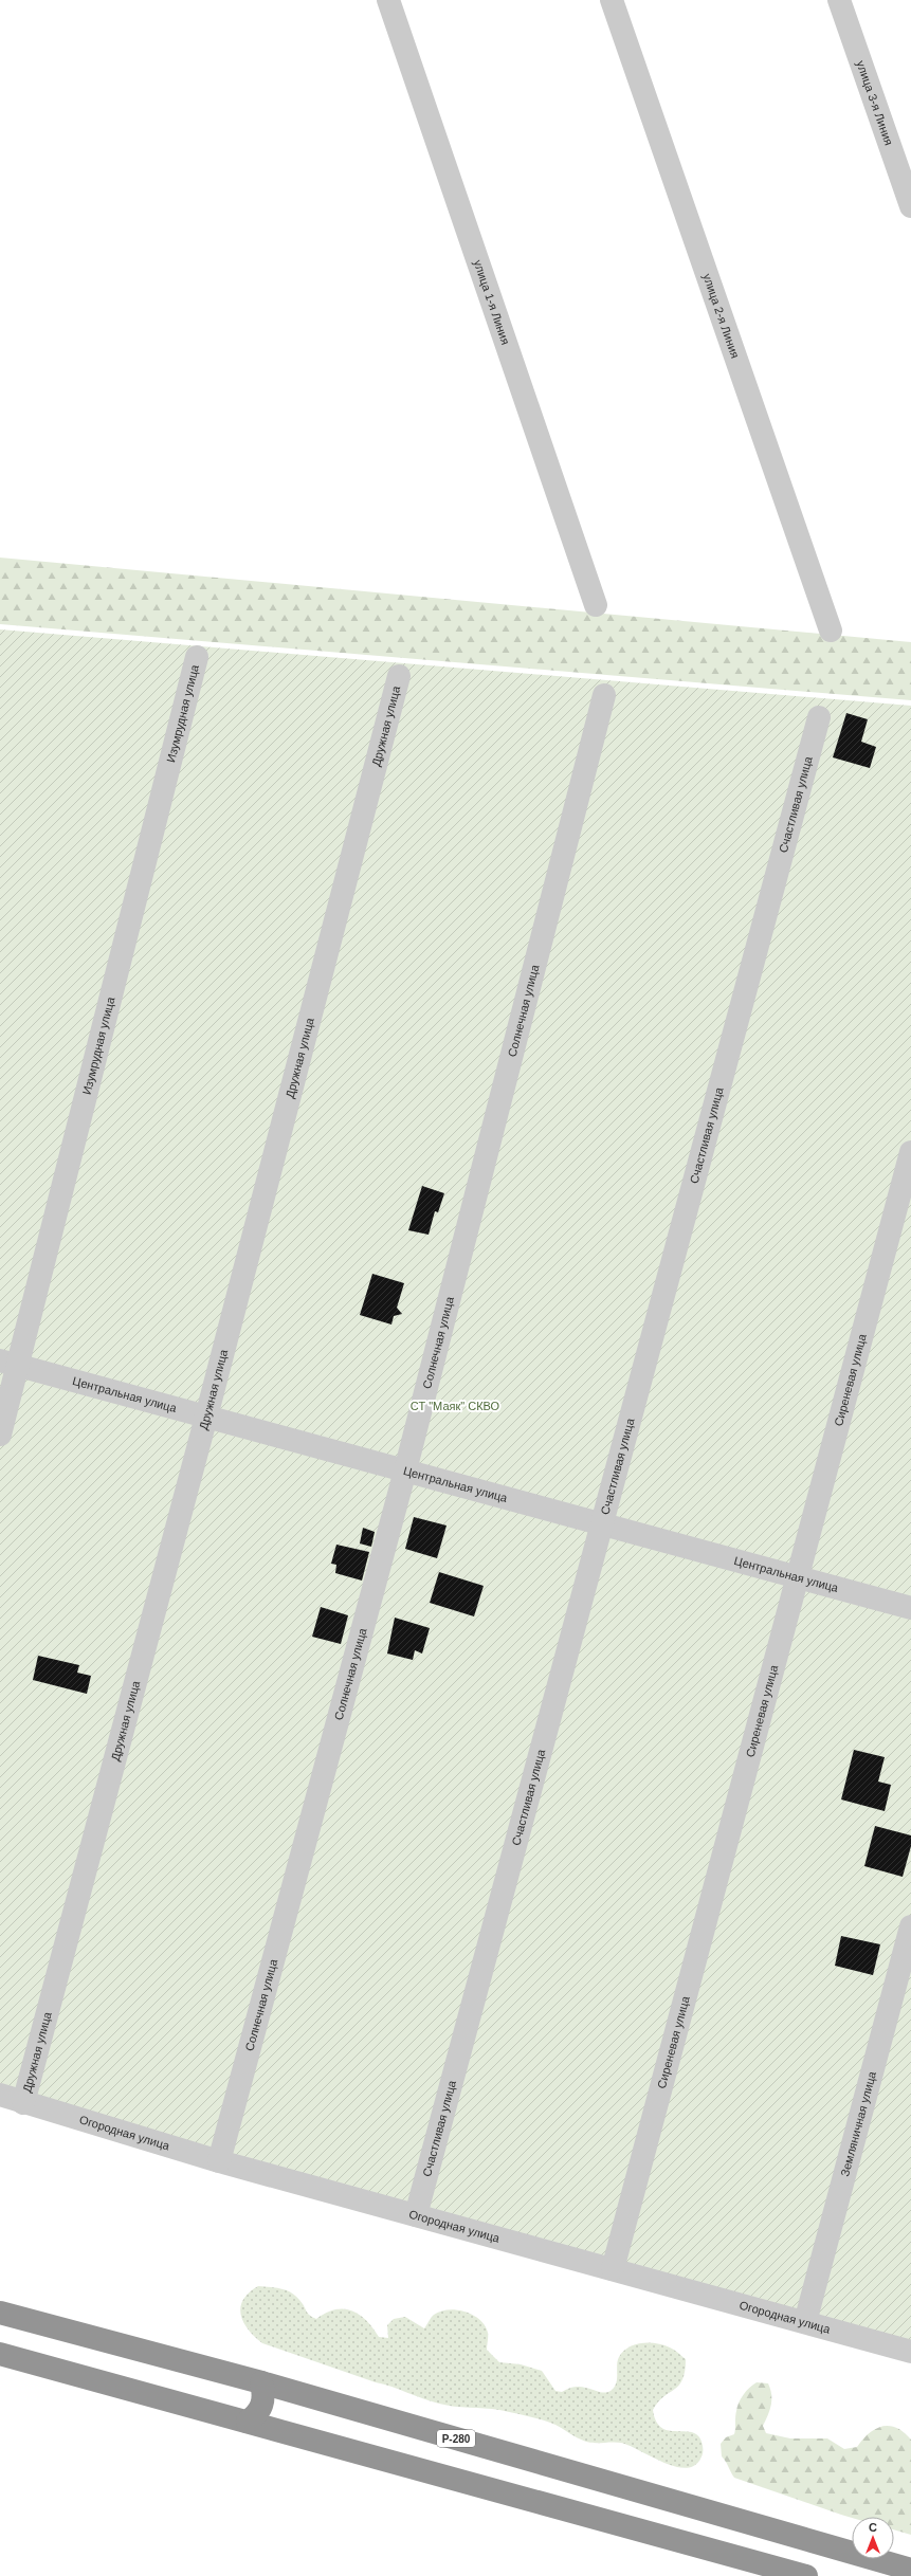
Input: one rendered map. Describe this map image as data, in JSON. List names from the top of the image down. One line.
{"streets":{"highway":["Р-280"],"street":["улица 3-я Линия","улица 1-я Линия","улица 2-я Линия","Изумрудная улица","Дружная улица","Счастливая улица","Солнечная улица","Сиреневая улица","Центральная улица","Земляничная улица","Огородная улица"]},"crossings":[["Изумрудная улица","Центральная улица"],["Дружная улица","Центральная улица"],["Дружная улица","Огородная улица"],["Счастливая улица","Центральная улица"],["Счастливая улица","Огородная улица"],["Солнечная улица","Центральная улица"],["Солнечная улица","Огородная улица"],["Сиреневая улица","Центральная улица"],["Сиреневая улица","Огородная улица"],["Земляничная улица","Огородная улица"]],"parks":["СТ \"Маяк\" СКВО"],"north":"top"}
